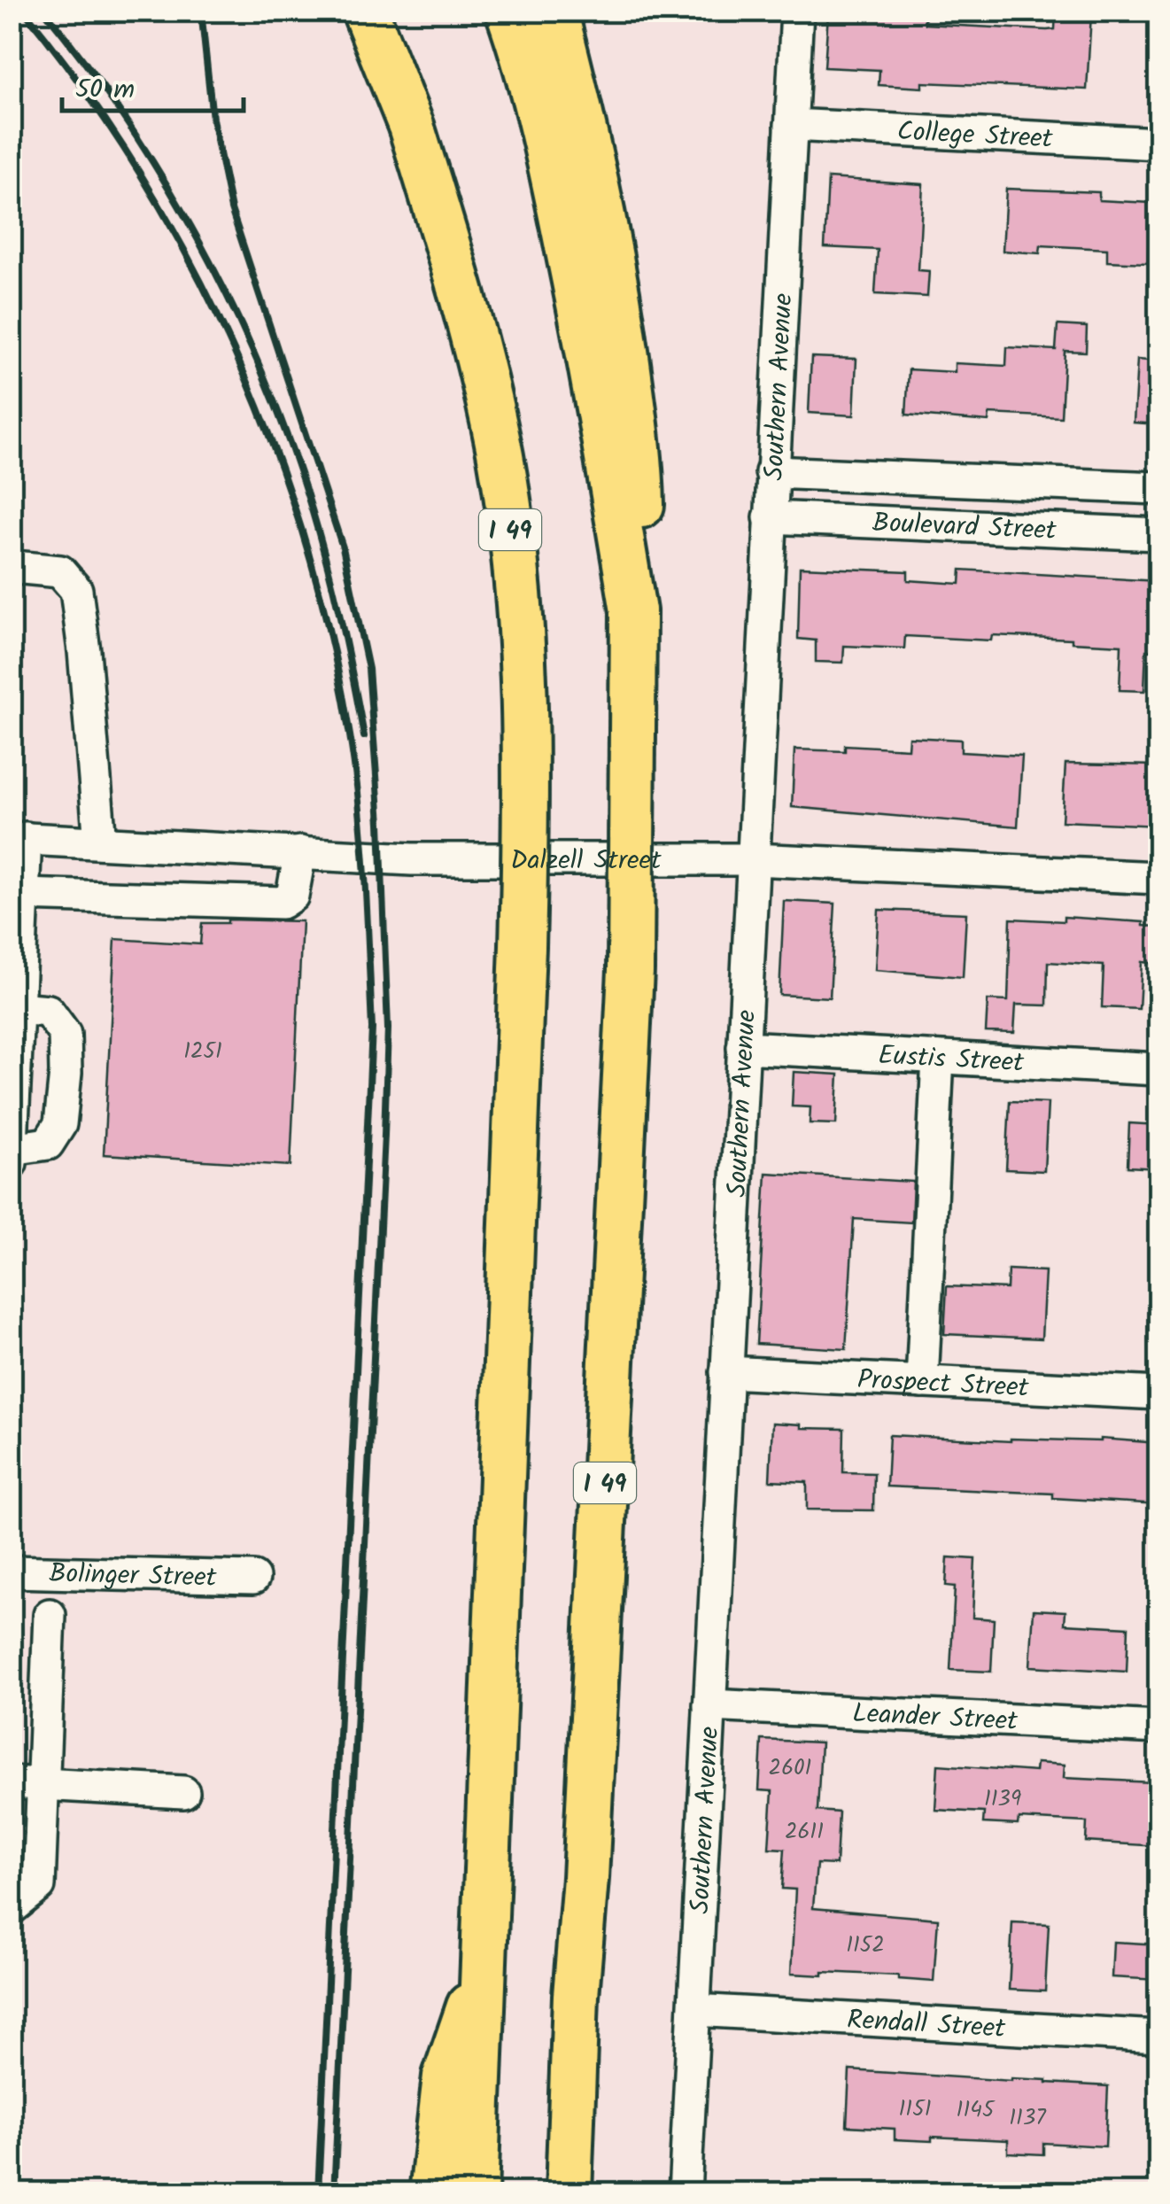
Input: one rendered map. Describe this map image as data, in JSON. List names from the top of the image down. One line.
{"streets":{"highway":["I 49"],"street":["College Street","Southern Avenue","Boulevard Street","Dalzell Street","Eustis Street","Prospect Street","Bolinger Street","Leander Street","Rendall Street"]},"crossings":[["College Street","Southern Avenue"],["Southern Avenue","Boulevard Street"],["Southern Avenue","Dalzell Street"],["Southern Avenue","Eustis Street"],["Southern Avenue","Prospect Street"],["Southern Avenue","Leander Street"],["Southern Avenue","Rendall Street"]],"house_numbers":["1251","2601","1139","2611","1152","1151","1145","1137"],"scale_bar":"50 m"}
